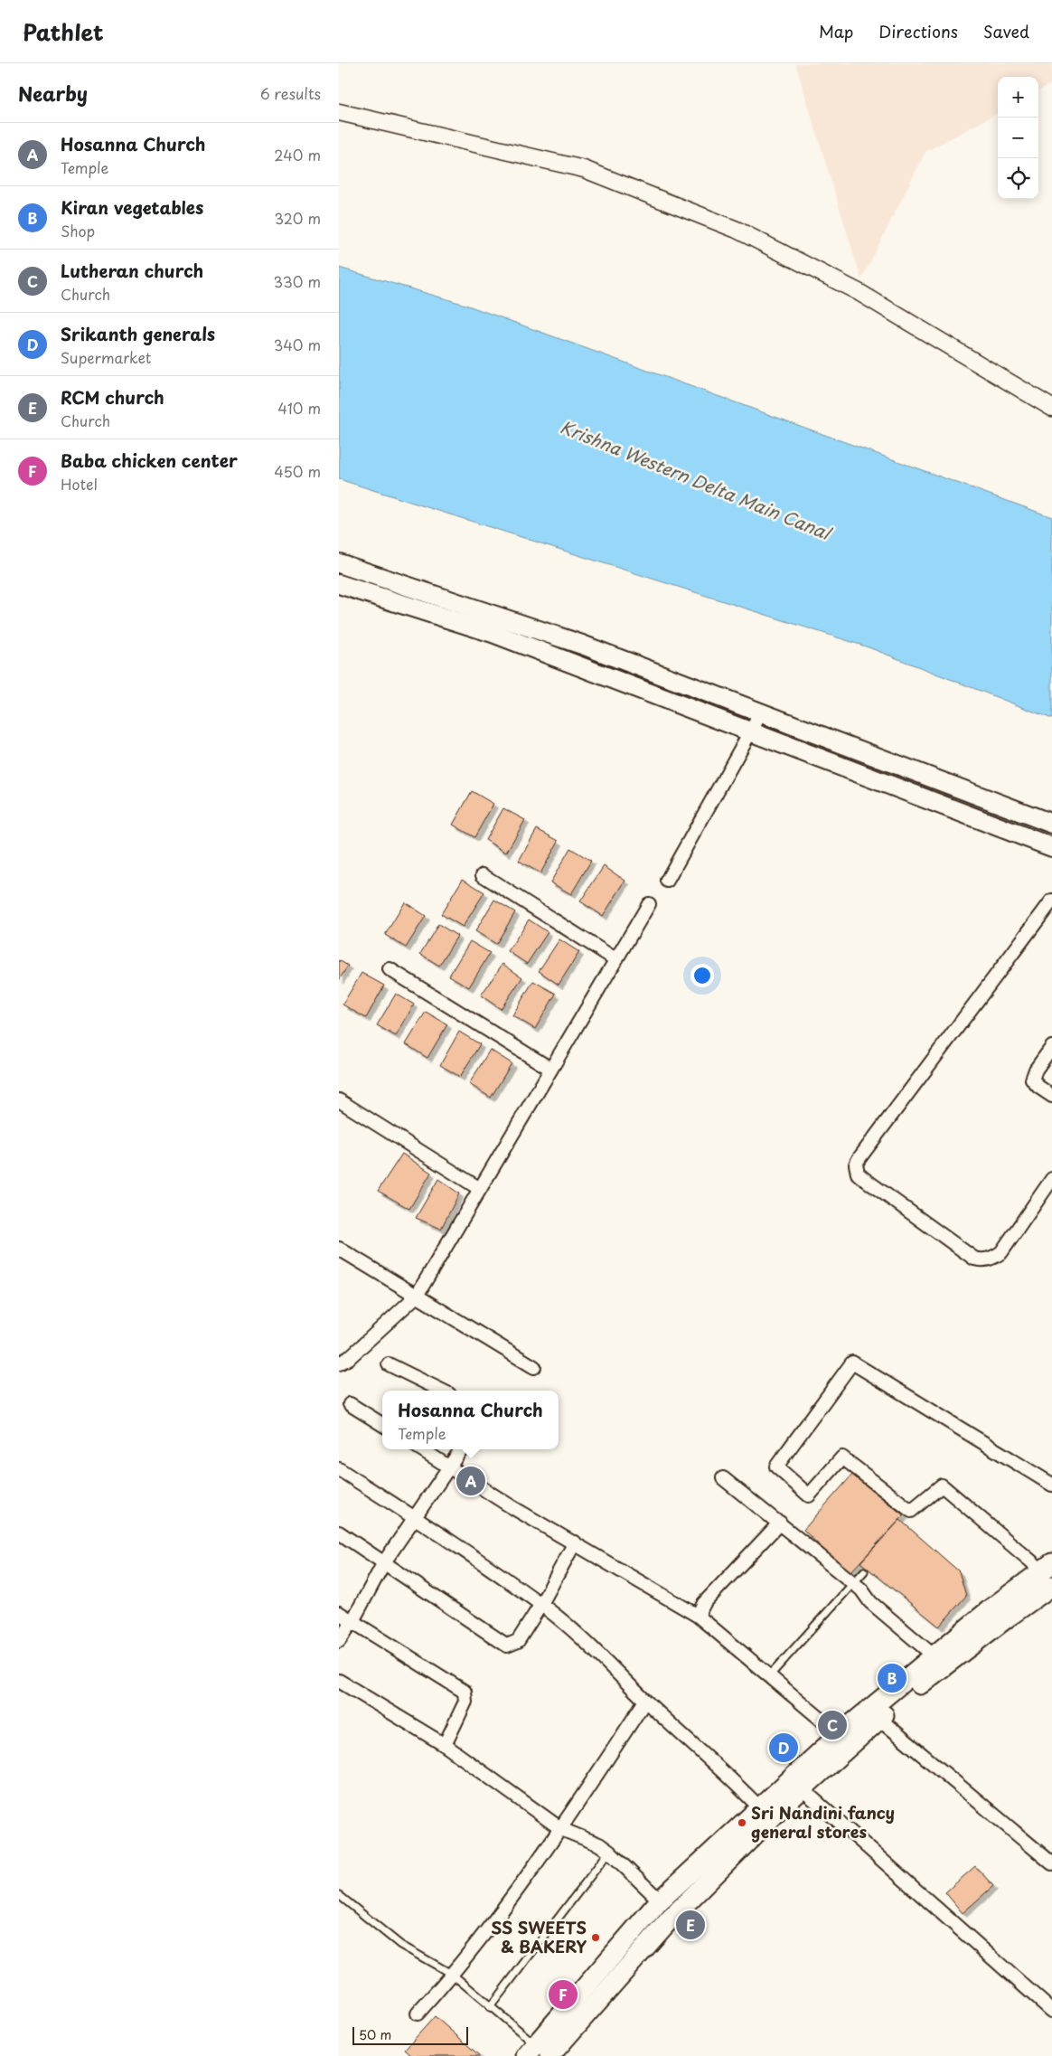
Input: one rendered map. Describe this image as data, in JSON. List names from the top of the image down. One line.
{"water":["Krishna Western Delta Main Canal"],"places":["Sri Nandini fancy general stores","SS SWEETS & BAKERY"],"scale_bar":"50 m","page":{"header":"Pathlet","nav":["Map","Directions","Saved"],"heading":["Nearby","6 results"],"map_buttons":["+","−"],"list":[{"mark":"A","name":"Hosanna Church","note":"Temple","value":"240 m"},{"mark":"B","name":"Kiran vegetables","note":"Shop","value":"320 m"},{"mark":"C","name":"Lutheran church","note":"Church","value":"330 m"},{"mark":"D","name":"Srikanth generals","note":"Supermarket","value":"340 m"},{"mark":"E","name":"RCM church","note":"Church","value":"410 m"},{"mark":"F","name":"Baba chicken center","note":"Hotel","value":"450 m"}],"popup":["Hosanna Church","Temple"],"pins":["A","B","C","D","E","F"],"scale":"50 m"}}
